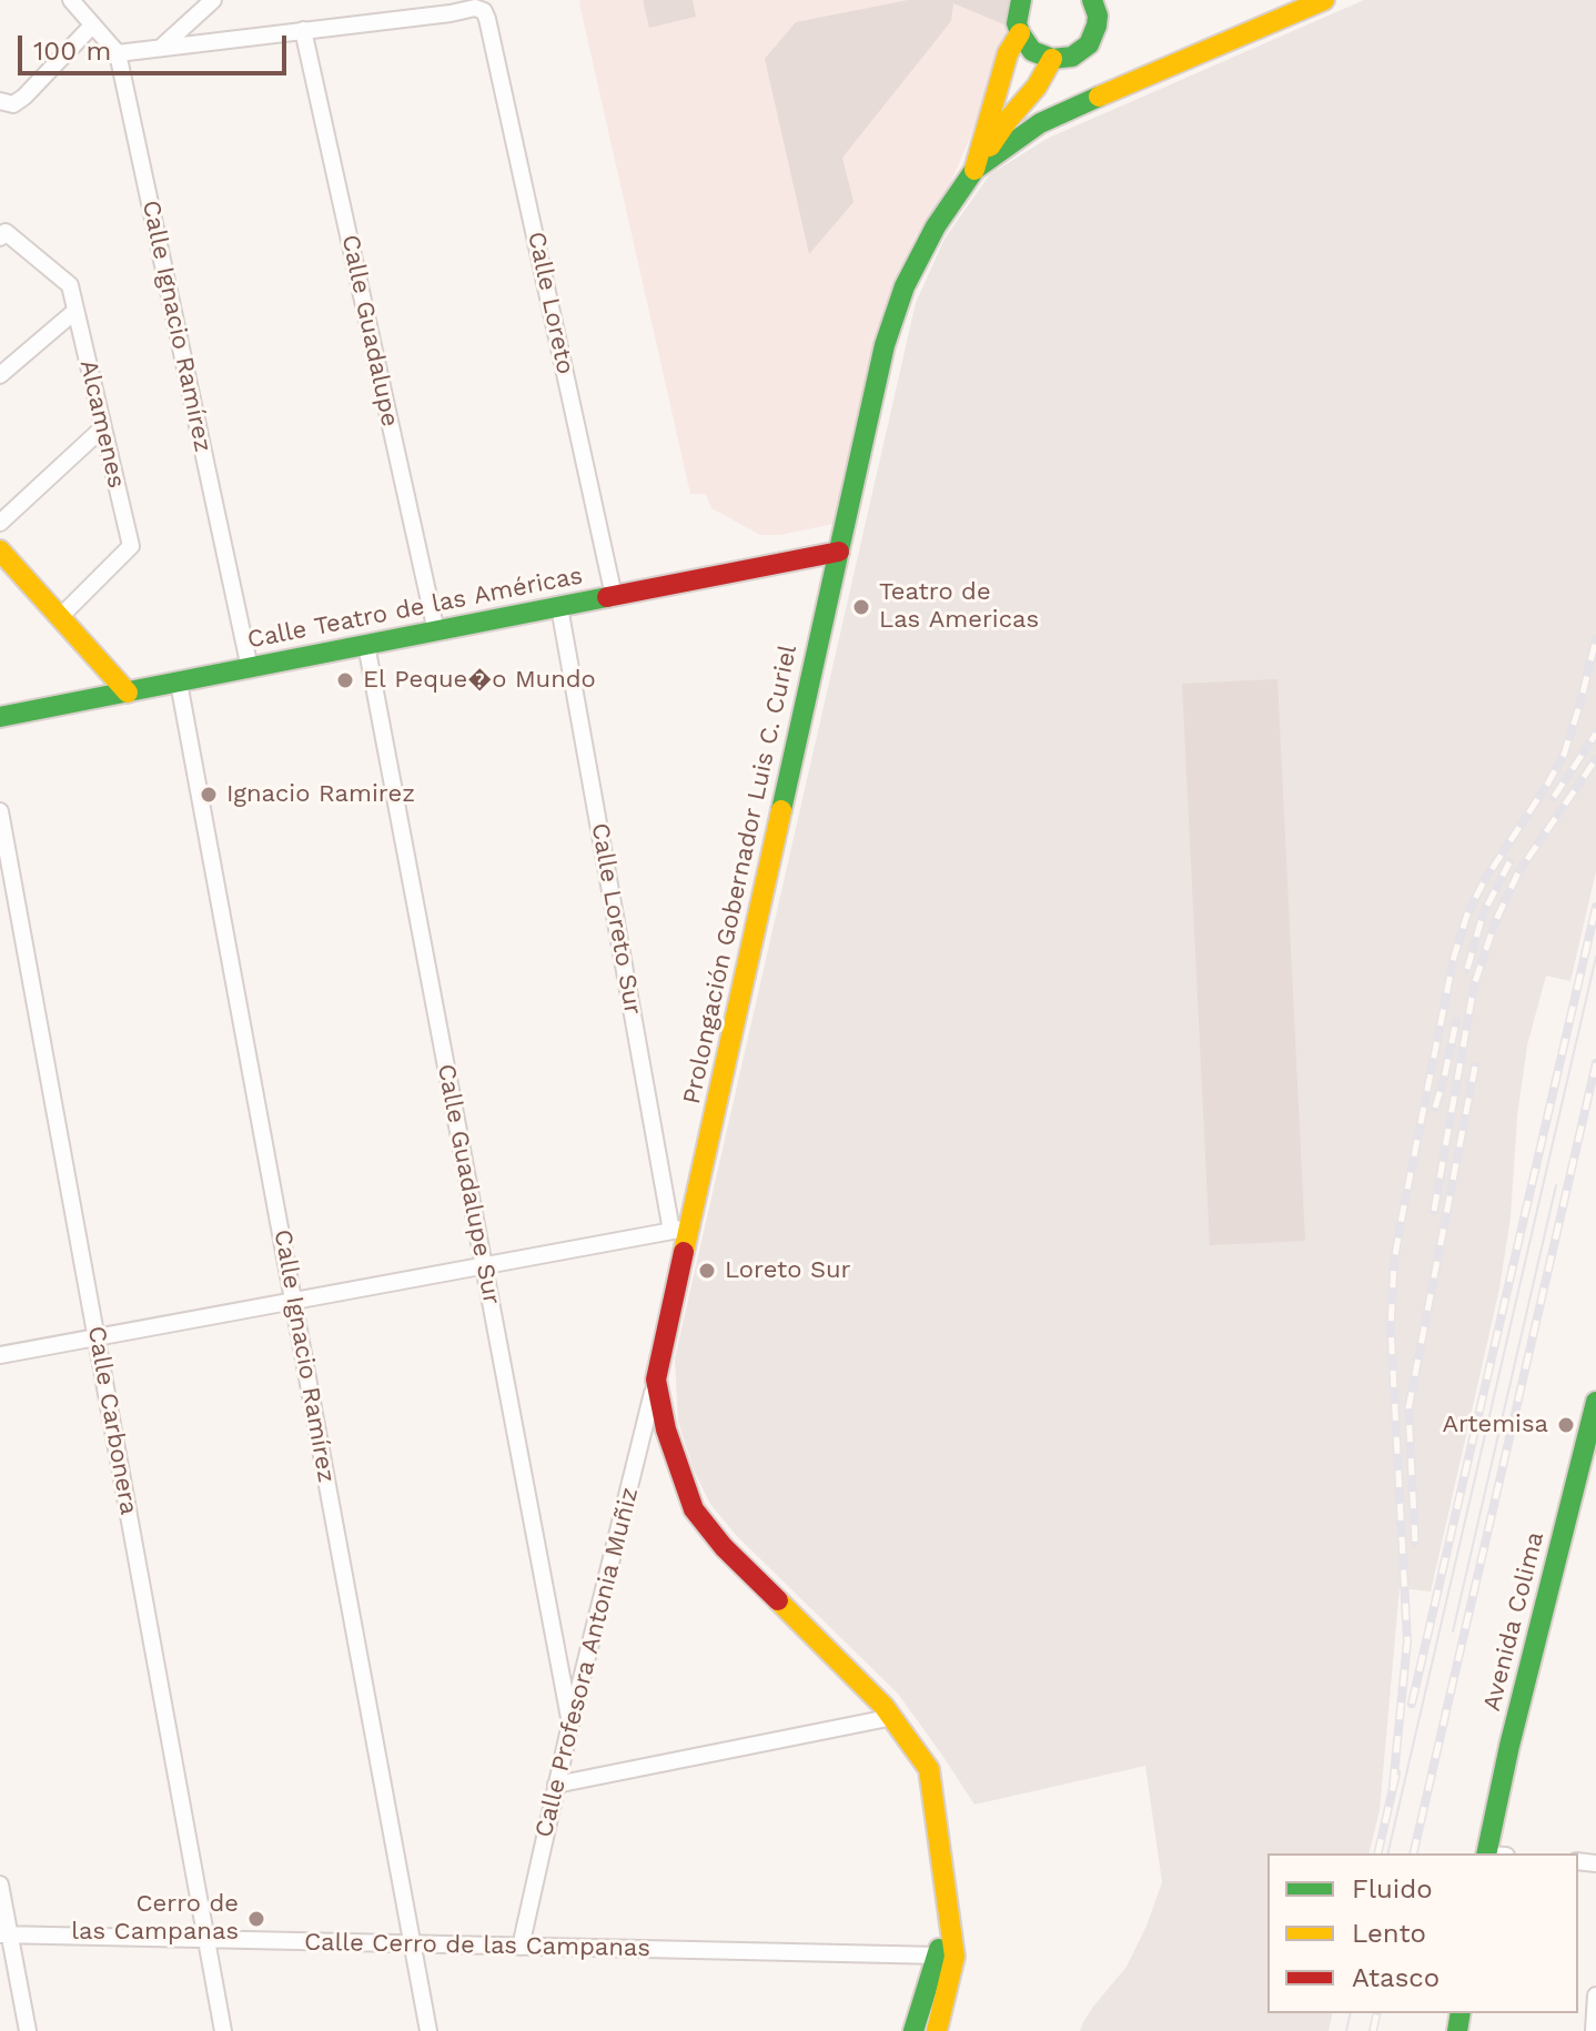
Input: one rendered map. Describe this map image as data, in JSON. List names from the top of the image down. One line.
{"streets":{"main road":["Calle Teatro de las Américas","Prolongación Gobernador Luis C. Curiel","Avenida Colima"],"street":["Calle Loreto","Calle Ignacio Ramírez","Calle Guadalupe","Alcamenes","Calle Loreto Sur","Calle Guadalupe Sur","Calle Carbonera","Calle Profesora Antonia Muñiz","Calle Cerro de las Campanas"]},"crossings":[["Calle Loreto","Calle Teatro de las Américas"],["Calle Ignacio Ramírez","Calle Teatro de las Américas"],["Calle Ignacio Ramírez","Calle Cerro de las Campanas"],["Calle Guadalupe","Calle Teatro de las Américas"],["Calle Teatro de las Américas","Prolongación Gobernador Luis C. Curiel"],["Calle Teatro de las Américas","Calle Loreto Sur"],["Calle Teatro de las Américas","Calle Guadalupe Sur"],["Prolongación Gobernador Luis C. Curiel","Calle Loreto Sur"],["Prolongación Gobernador Luis C. Curiel","Calle Profesora Antonia Muñiz"],["Prolongación Gobernador Luis C. Curiel","Calle Cerro de las Campanas"],["Calle Guadalupe Sur","Calle Profesora Antonia Muñiz"],["Calle Carbonera","Calle Cerro de las Campanas"],["Calle Profesora Antonia Muñiz","Calle Cerro de las Campanas"]],"places":["Teatro de Las Americas","El Peque�o Mundo","Ignacio Ramirez","Loreto Sur","Artemisa","Cerro de las Campanas"],"legend":["Fluido","Lento","Atasco"],"scale_bar":"100 m"}
